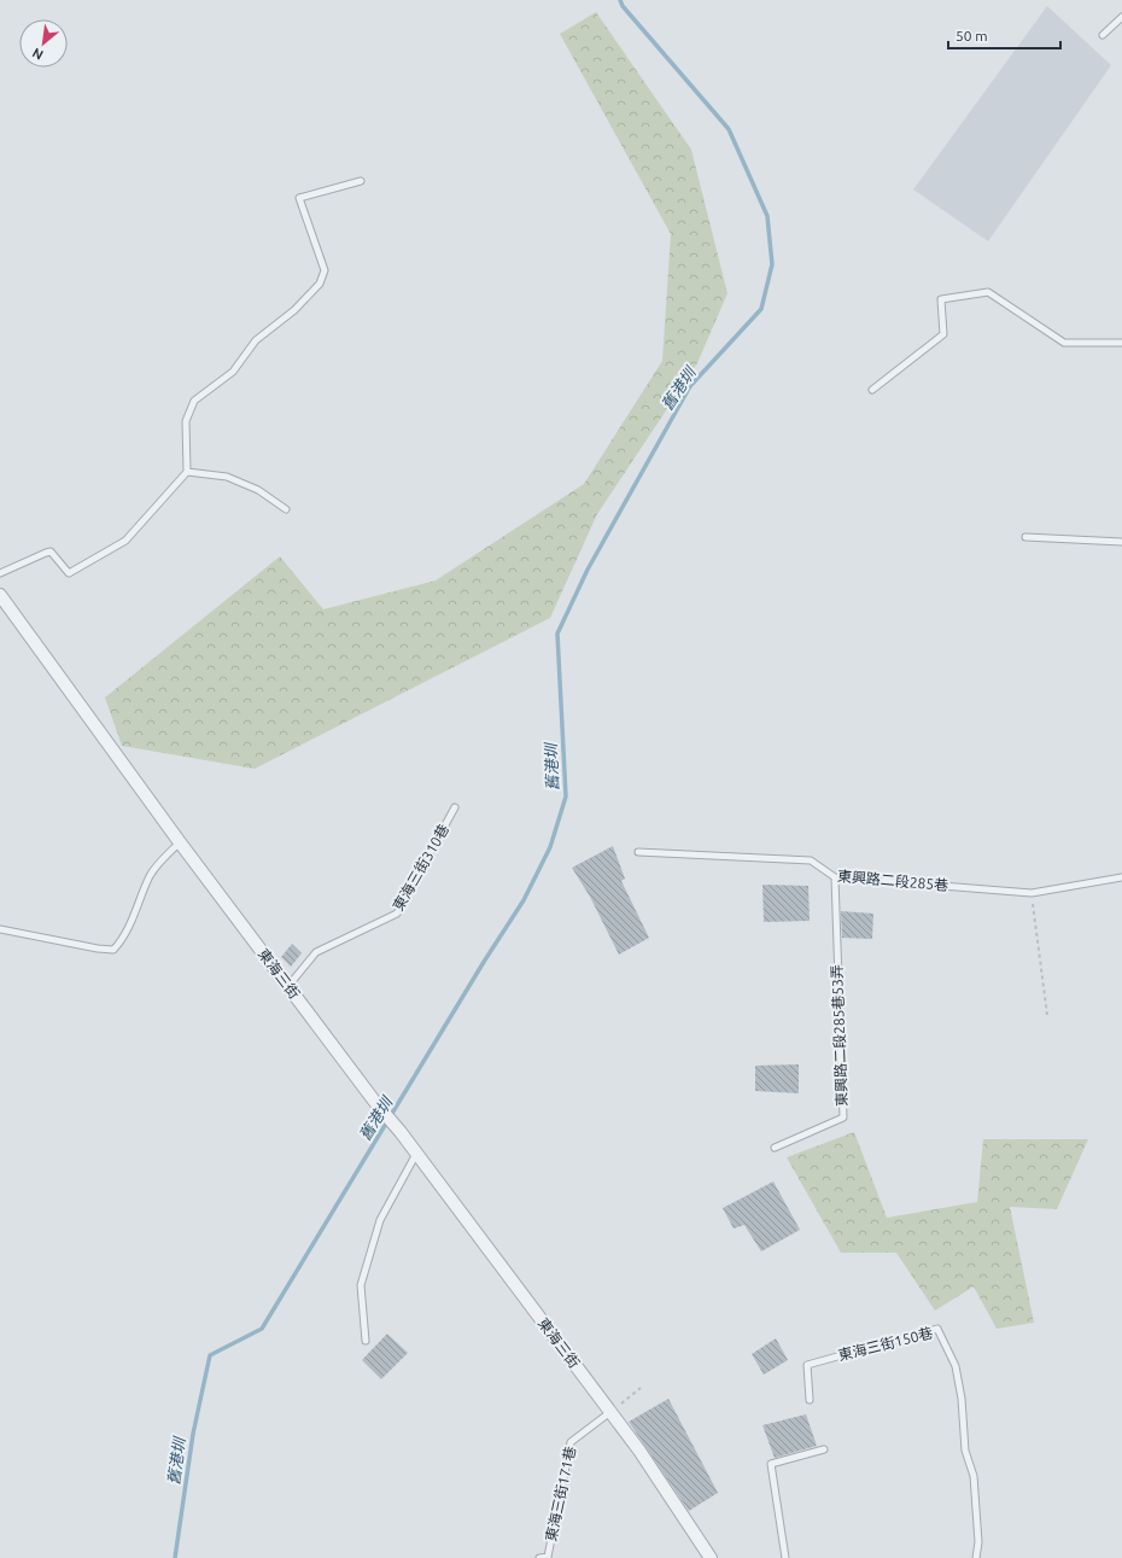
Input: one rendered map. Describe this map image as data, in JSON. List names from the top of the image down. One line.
{"streets":{"street":["東海三街"],"lane":["東海三街310巷","東興路二段285巷","東興路二段285巷53弄","東海三街150巷","東海三街171巷"]},"crossings":[["東海三街310巷","東海三街"],["東興路二段285巷","東興路二段285巷53弄"],["東海三街","東海三街171巷"]],"water":["舊港圳"],"scale_bar":"50 m","north":"bottom left"}
